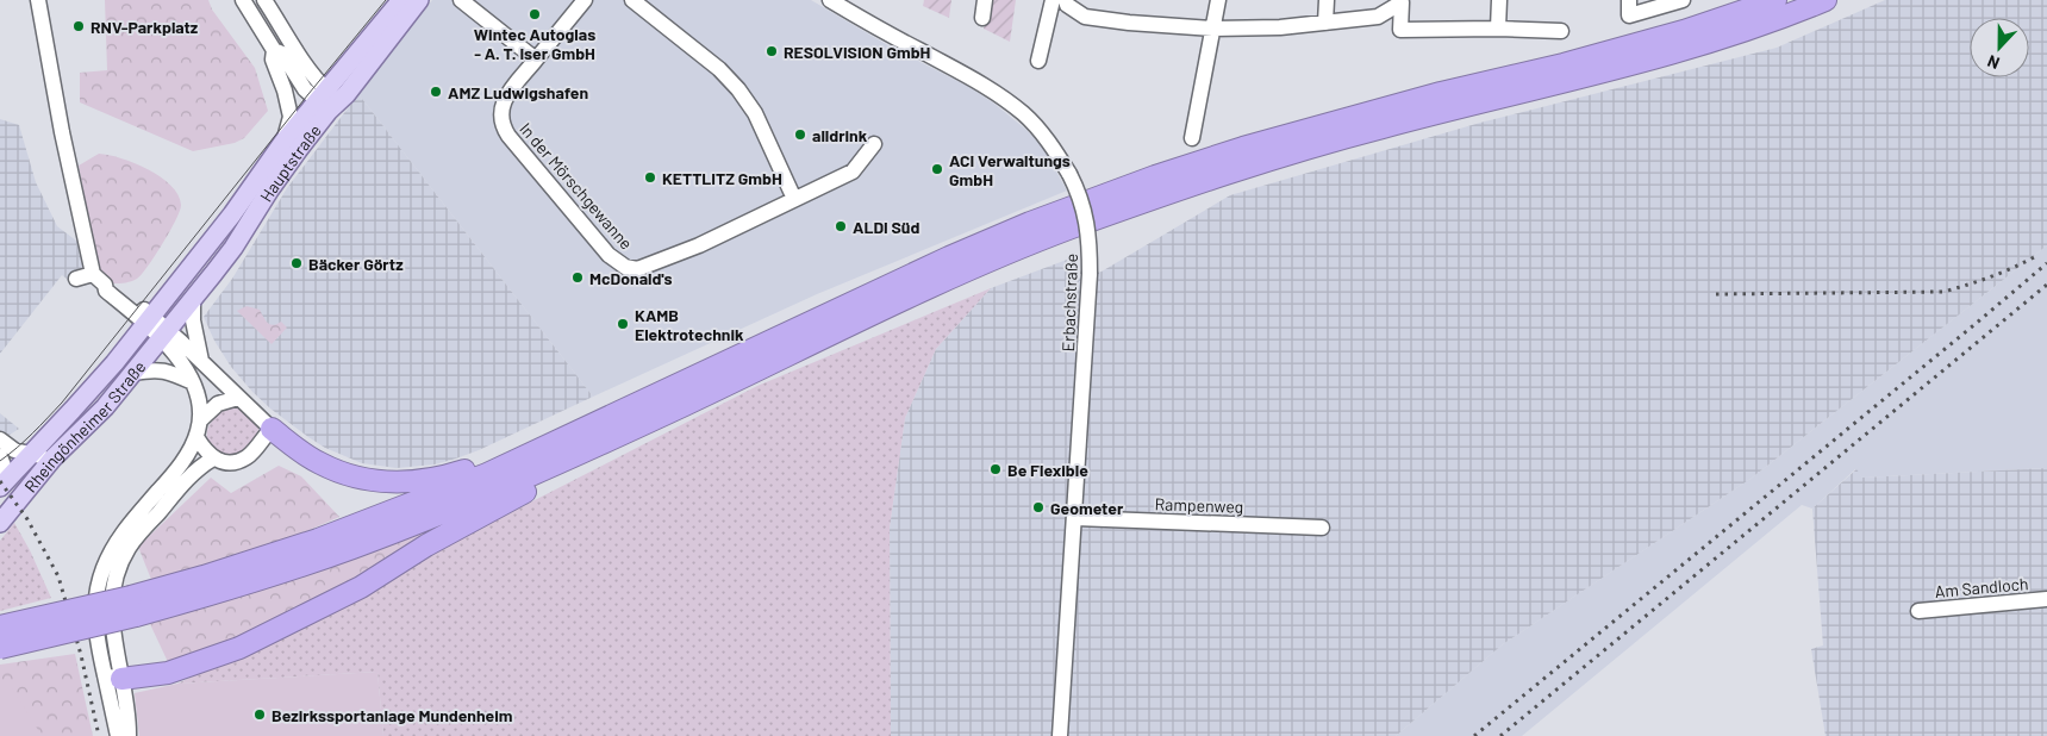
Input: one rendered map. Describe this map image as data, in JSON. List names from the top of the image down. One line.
{"streets":{"main road":["Hauptstraße","Rheingönheimer Straße"],"street":["In der Mörschgewanne","Erbachstraße","Rampenweg","Am Sandloch"]},"crossings":[["Hauptstraße","Rheingönheimer Straße"],["Erbachstraße","Rampenweg"]],"places":["Wintec Autoglas - A. T. Iser GmbH","RNV-Parkplatz","RESOLVISION GmbH","AMZ Ludwigshafen","alldrink","ACI Verwaltungs GmbH","KETTLITZ GmbH","ALDI Süd","Bäcker Görtz","McDonald's","KAMB Elektrotechnik","Be Flexible","Geometer","Bezirkssportanlage Mundenheim"],"north":"bottom"}
